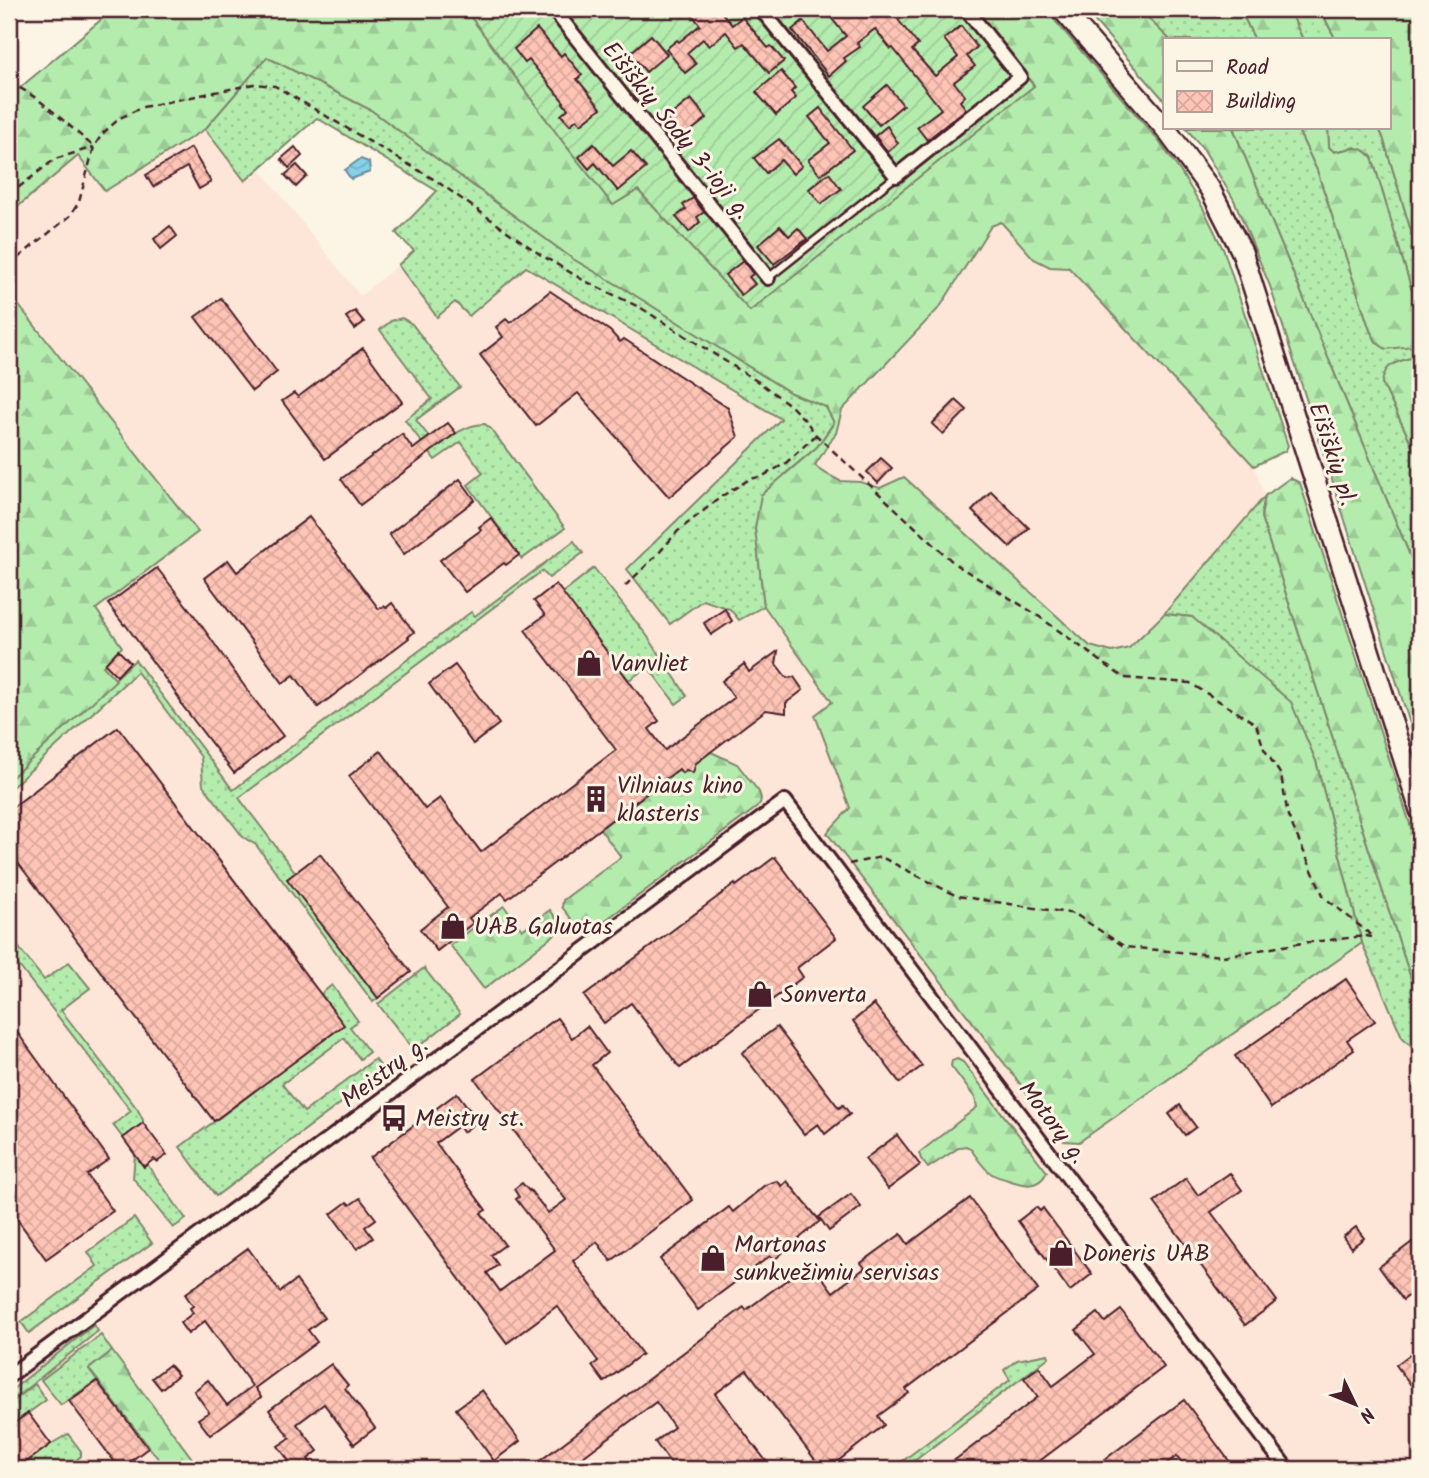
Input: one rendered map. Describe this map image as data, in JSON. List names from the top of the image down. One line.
{"streets":{"main road":["Eišiškių pl."],"street":["Eišiškių Sodų 3-ioji g.","Meistrų g.","Motorų g."]},"crossings":[["Meistrų g.","Motorų g."]],"places":{"shop":["Vanvliet","UAB Galuotas","Sonverta","Doneris UAB","Martonas sunkvežimiu servisas"],"building":["Vilniaus kino klasteris"],"bus stop":["Meistrų st."]},"legend":["Road","Building"],"north":"bottom right"}
